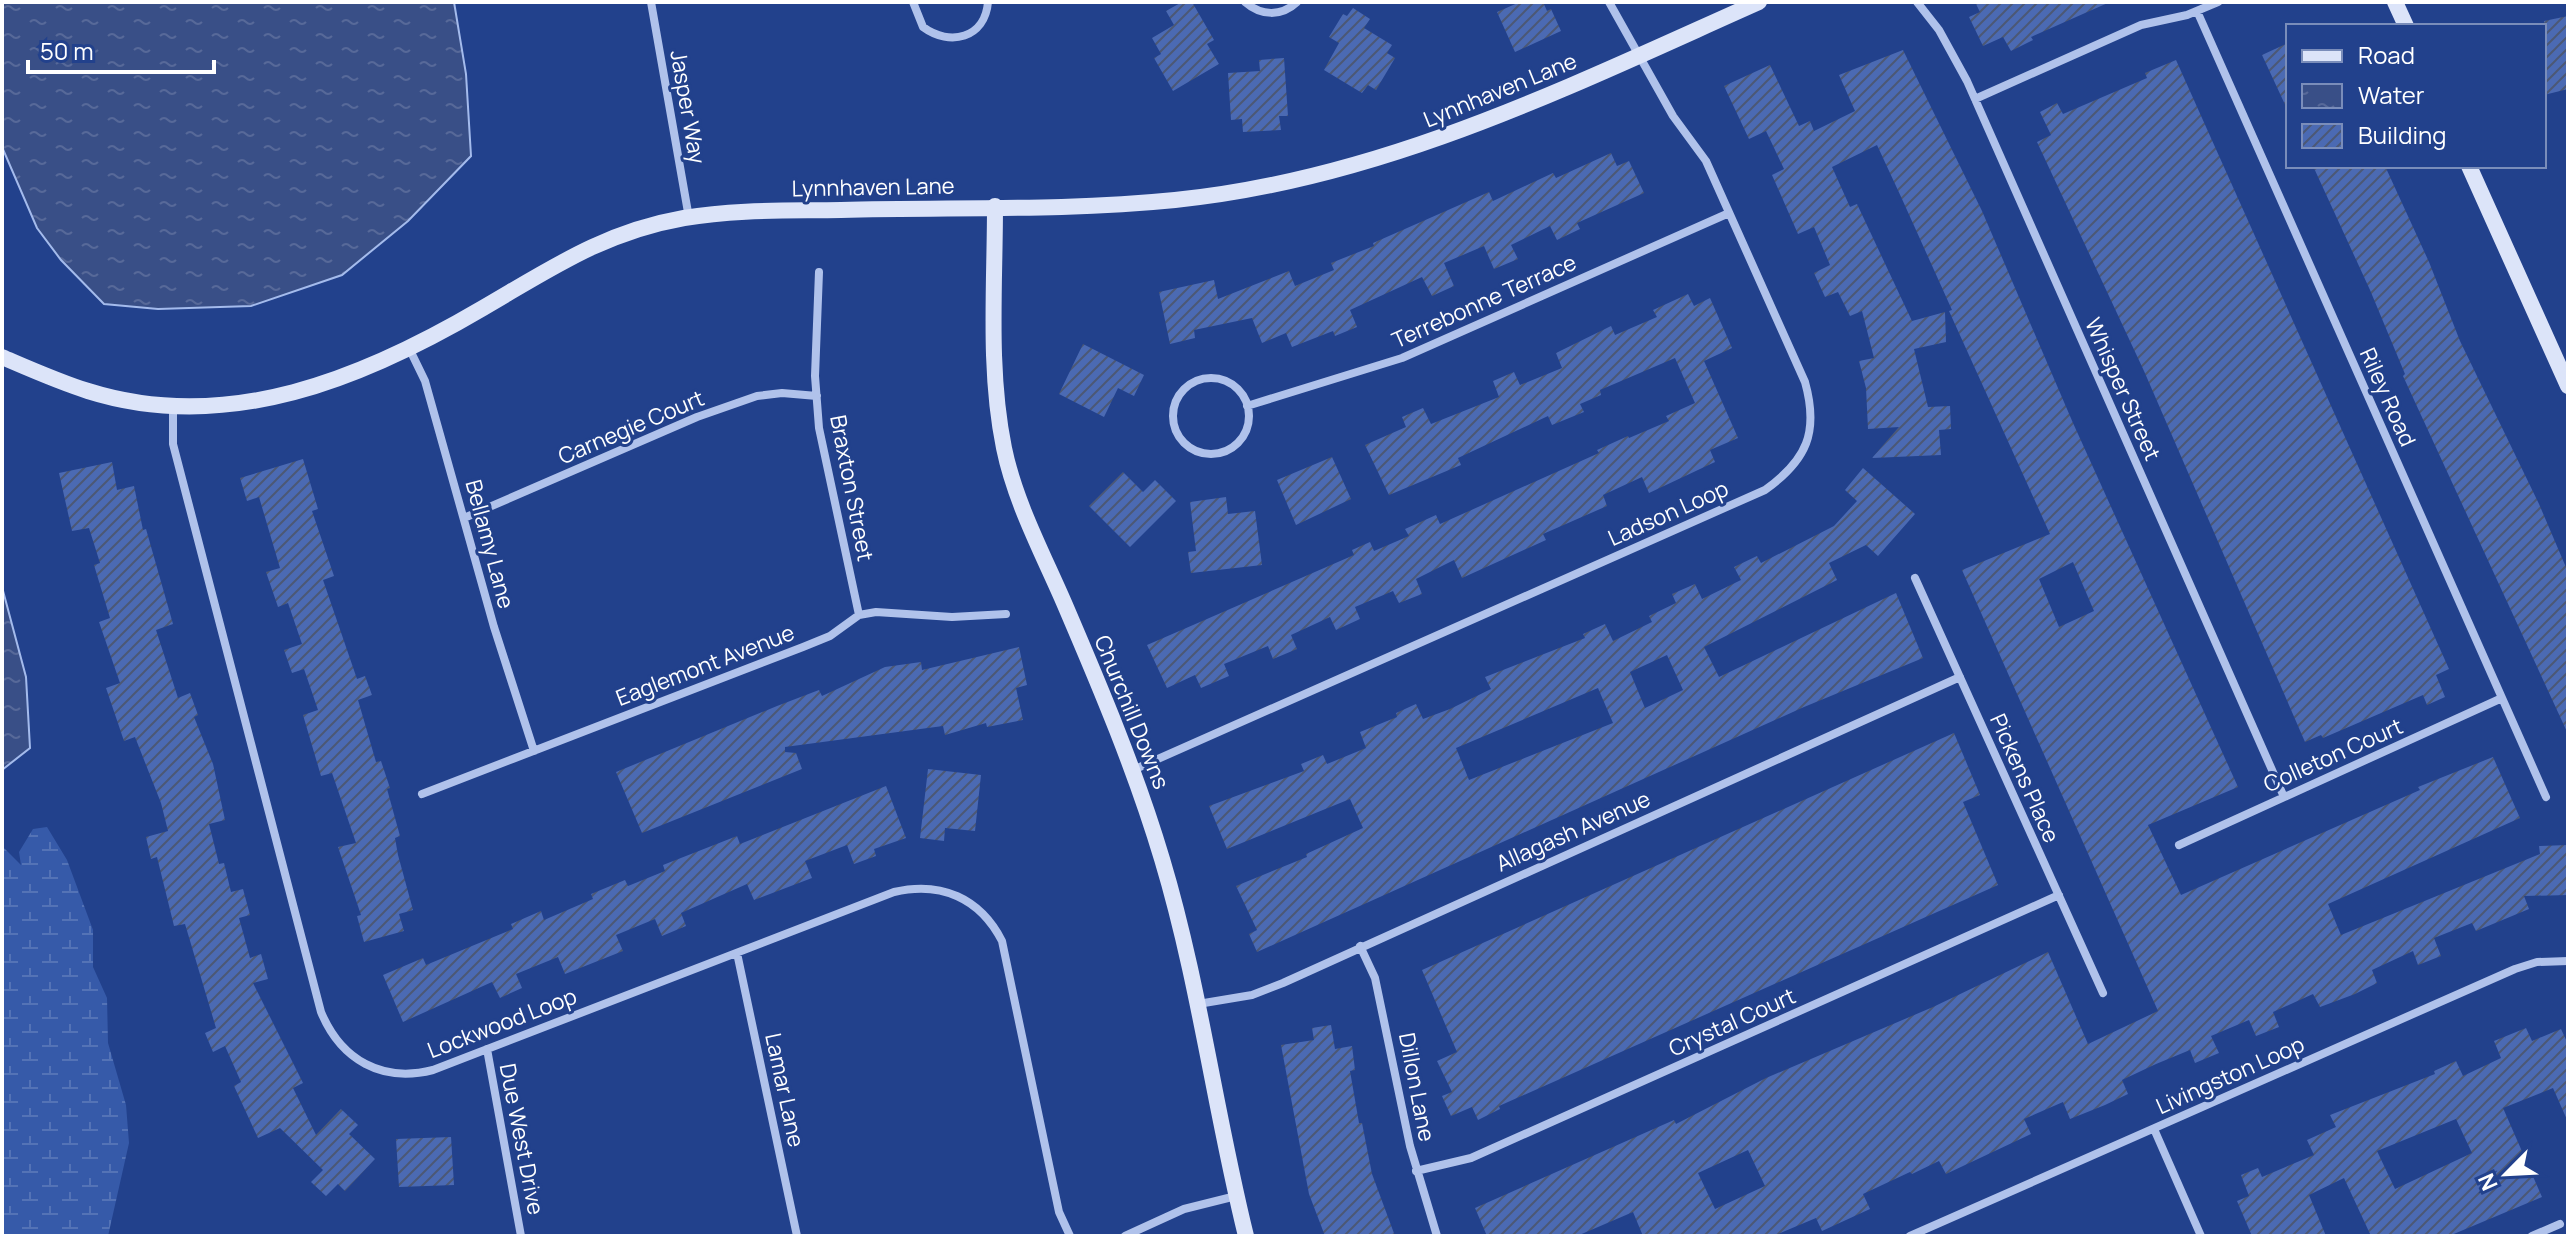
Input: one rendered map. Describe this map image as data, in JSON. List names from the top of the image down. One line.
{"streets":{"street":["Lynnhaven Lane","Jasper Way","Terrebonne Terrace","Whisper Street","Riley Road","Carnegie Court","Braxton Street","Ladson Loop","Bellamy Lane","Eaglemont Avenue","Churchill Downs","Colleton Court","Pickens Place","Allagash Avenue","Crystal Court","Lockwood Loop","Livingston Loop","Dillon Lane","Lamar Lane","Due West Drive"]},"crossings":[["Lynnhaven Lane","Jasper Way"],["Lynnhaven Lane","Ladson Loop"],["Lynnhaven Lane","Bellamy Lane"],["Lynnhaven Lane","Churchill Downs"],["Lynnhaven Lane","Lockwood Loop"],["Terrebonne Terrace","Ladson Loop"],["Whisper Street","Colleton Court"],["Riley Road","Colleton Court"],["Carnegie Court","Braxton Street"],["Carnegie Court","Bellamy Lane"],["Braxton Street","Eaglemont Avenue"],["Ladson Loop","Churchill Downs"],["Bellamy Lane","Eaglemont Avenue"],["Churchill Downs","Allagash Avenue"],["Pickens Place","Allagash Avenue"],["Pickens Place","Crystal Court"],["Allagash Avenue","Dillon Lane"],["Crystal Court","Dillon Lane"],["Lockwood Loop","Lamar Lane"],["Lockwood Loop","Due West Drive"]],"legend":["Road","Water","Building"],"scale_bar":"50 m","north":"bottom left"}
